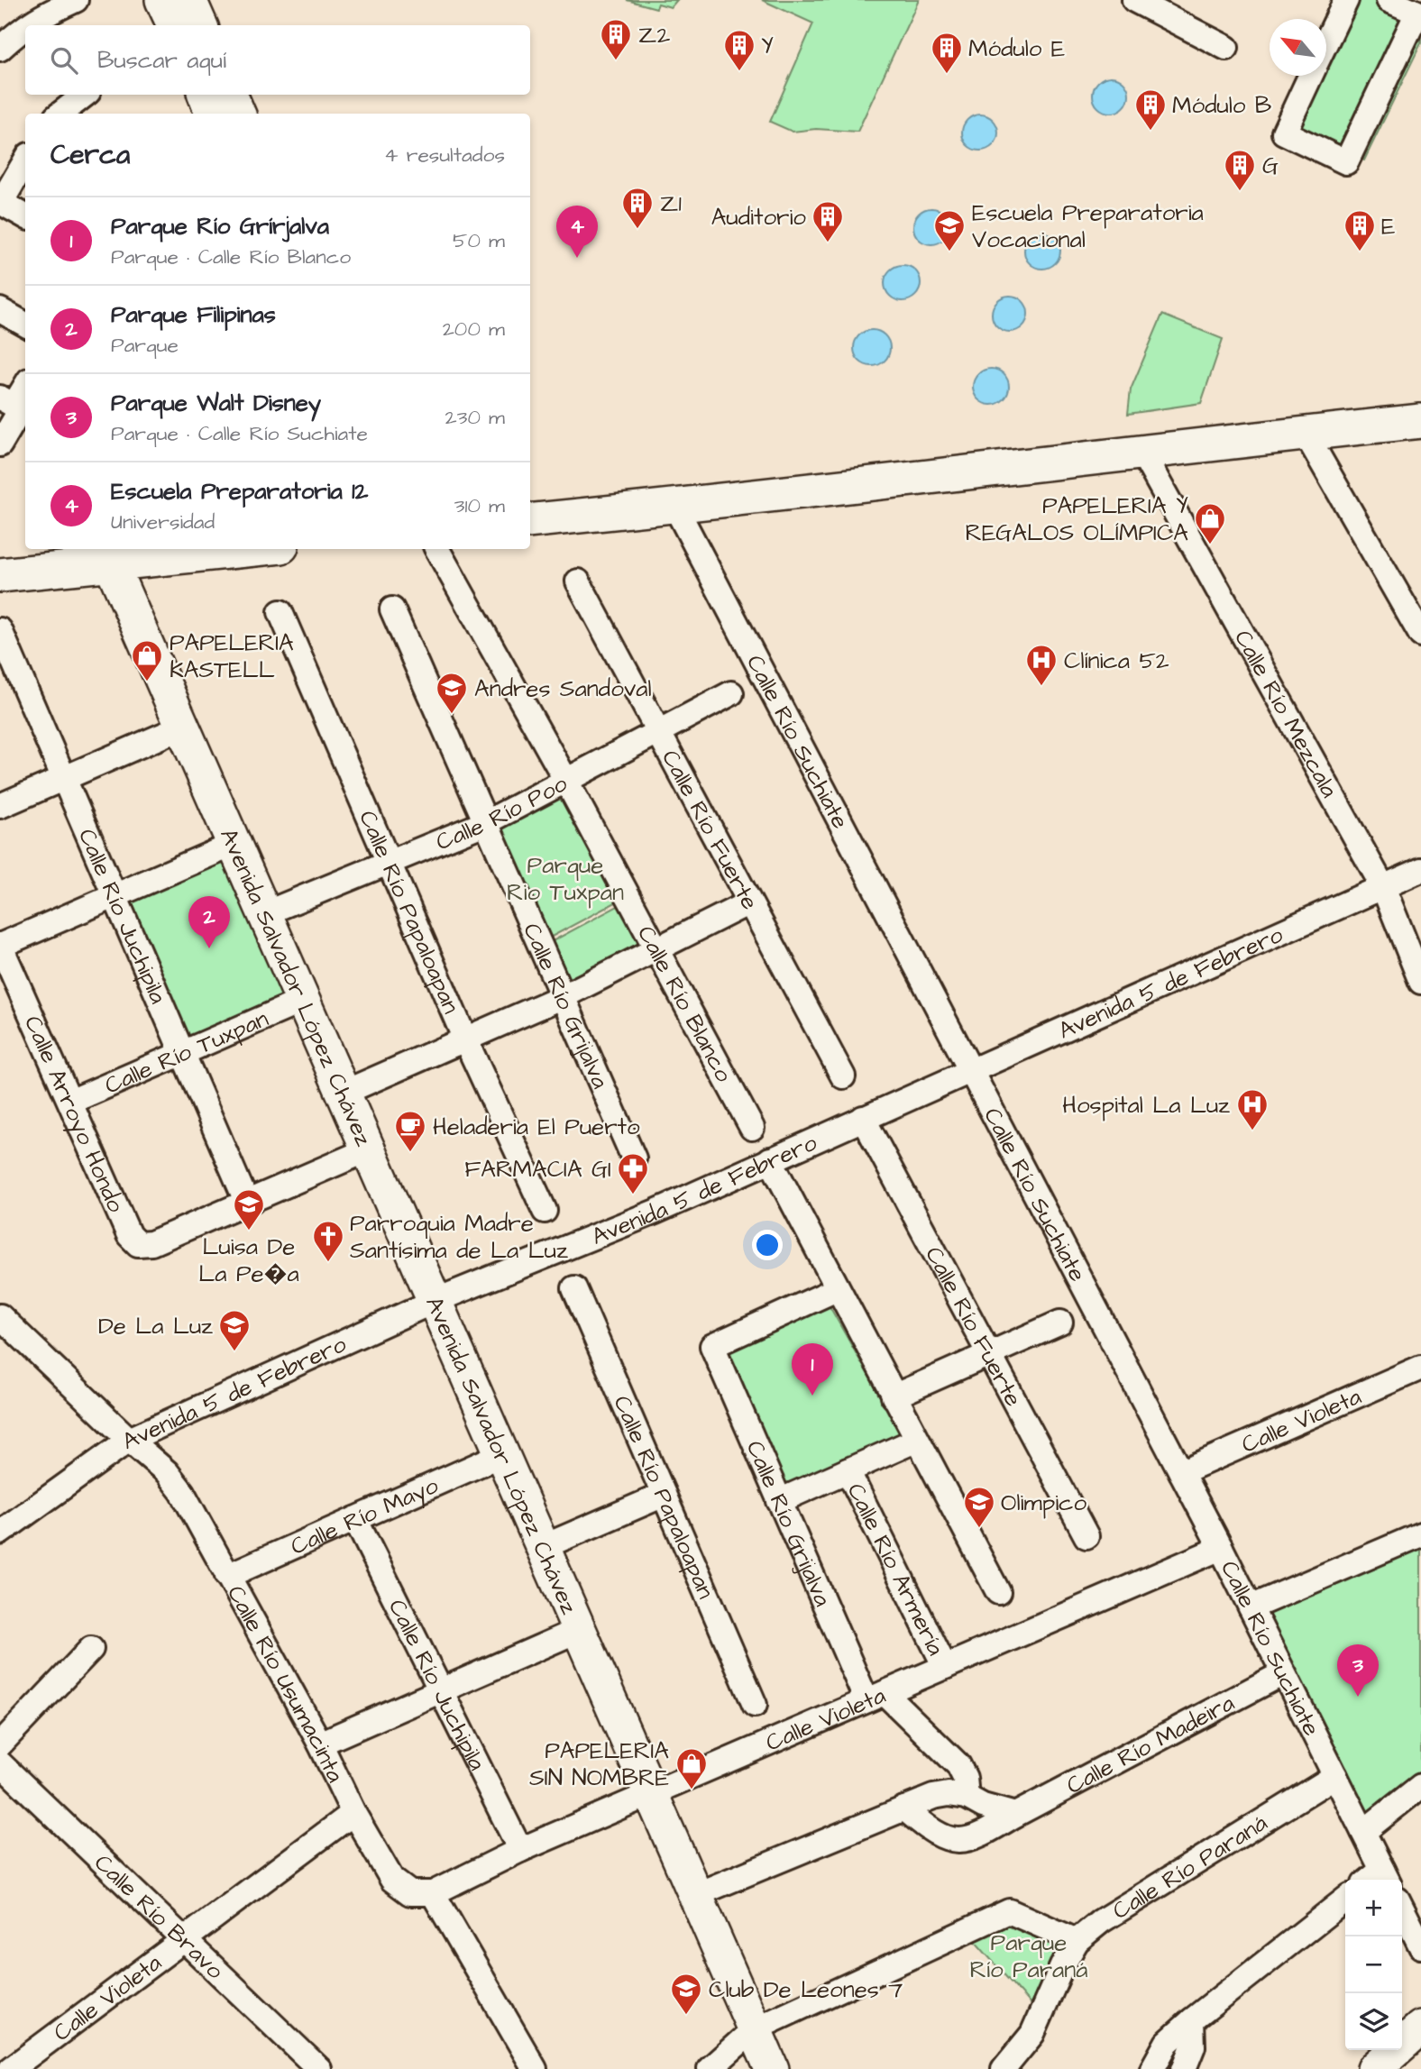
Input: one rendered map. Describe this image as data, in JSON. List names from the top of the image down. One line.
{"streets":{"street":["Calle Río Mezcala","Calle Río Suchiate","Calle Río Poo","Calle Río Fuerte","Calle Río Papaloapan","Calle Río Juchipila","Avenida 5 de Febrero","Avenida Salvador López Chávez","Calle Río Blanco","Calle Río Grijalva","Calle Río Tuxpan","Calle Arroyo Hondo","Calle Violeta","Calle Río Mayo","Calle Río Armería","Calle Río Usumacinta","Calle Río Madeira","Calle Río Paraná","Calle Río Bravo"]},"crossings":[["Calle Río Mezcala","Avenida 5 de Febrero"],["Calle Río Suchiate","Avenida 5 de Febrero"],["Calle Río Suchiate","Calle Violeta"],["Calle Río Suchiate","Calle Río Madeira"],["Calle Río Suchiate","Calle Río Paraná"],["Calle Río Poo","Calle Río Fuerte"],["Calle Río Poo","Calle Río Papaloapan"],["Calle Río Poo","Avenida Salvador López Chávez"],["Calle Río Poo","Calle Río Blanco"],["Calle Río Poo","Calle Río Grijalva"],["Calle Río Fuerte","Avenida 5 de Febrero"],["Calle Río Juchipila","Calle Río Tuxpan"],["Calle Río Juchipila","Calle Arroyo Hondo"],["Calle Río Juchipila","Calle Violeta"],["Calle Río Juchipila","Calle Río Mayo"],["Avenida 5 de Febrero","Avenida Salvador López Chávez"],["Avenida 5 de Febrero","Calle Río Usumacinta"],["Avenida Salvador López Chávez","Calle Río Tuxpan"],["Avenida Salvador López Chávez","Calle Violeta"],["Avenida Salvador López Chávez","Calle Río Mayo"],["Calle Río Grijalva","Calle Violeta"],["Calle Río Tuxpan","Calle Arroyo Hondo"],["Calle Violeta","Calle Río Armería"],["Calle Violeta","Calle Río Usumacinta"],["Calle Violeta","Calle Río Bravo"],["Calle Río Mayo","Calle Río Usumacinta"]],"parks":["Parque Rio Tuxpan","Parque Río Paraná"],"places":{"building":["Z2","Y","Módulo E","Módulo B","G","Z1","Auditorio","E"],"school or university":["Escuela Preparatoria Vocacional","Andres Sandoval","Luisa De La Pe�a","De La Luz","Olimpico","Club De Leones 7"],"shop":["PAPELERIA Y REGALOS OLÍMPICA","PAPELERIA KASTELL","PAPELERIA SIN NOMBRE"],"hospital":["Clínica 52","Hospital La Luz"],"cafe":["Heladeria El Puerto"],"pharmacy":["FARMACIA GI"],"church":["Parroquia Madre Santísima de La Luz"]},"north":"top left","page":{"search":"Buscar aquí","heading":["Cerca","4 resultados"],"list":[{"mark":"1","name":"Parque Río Grírjalva","note":"Parque · Calle Río Blanco","value":"50 m"},{"mark":"2","name":"Parque Filipinas","note":"Parque","value":"200 m"},{"mark":"3","name":"Parque Walt Disney","note":"Parque · Calle Río Suchiate","value":"230 m"},{"mark":"4","name":"Escuela Preparatoria 12","note":"Universidad","value":"310 m"}],"pins":["4","2","1","3"],"map_buttons":["+","−"]}}
